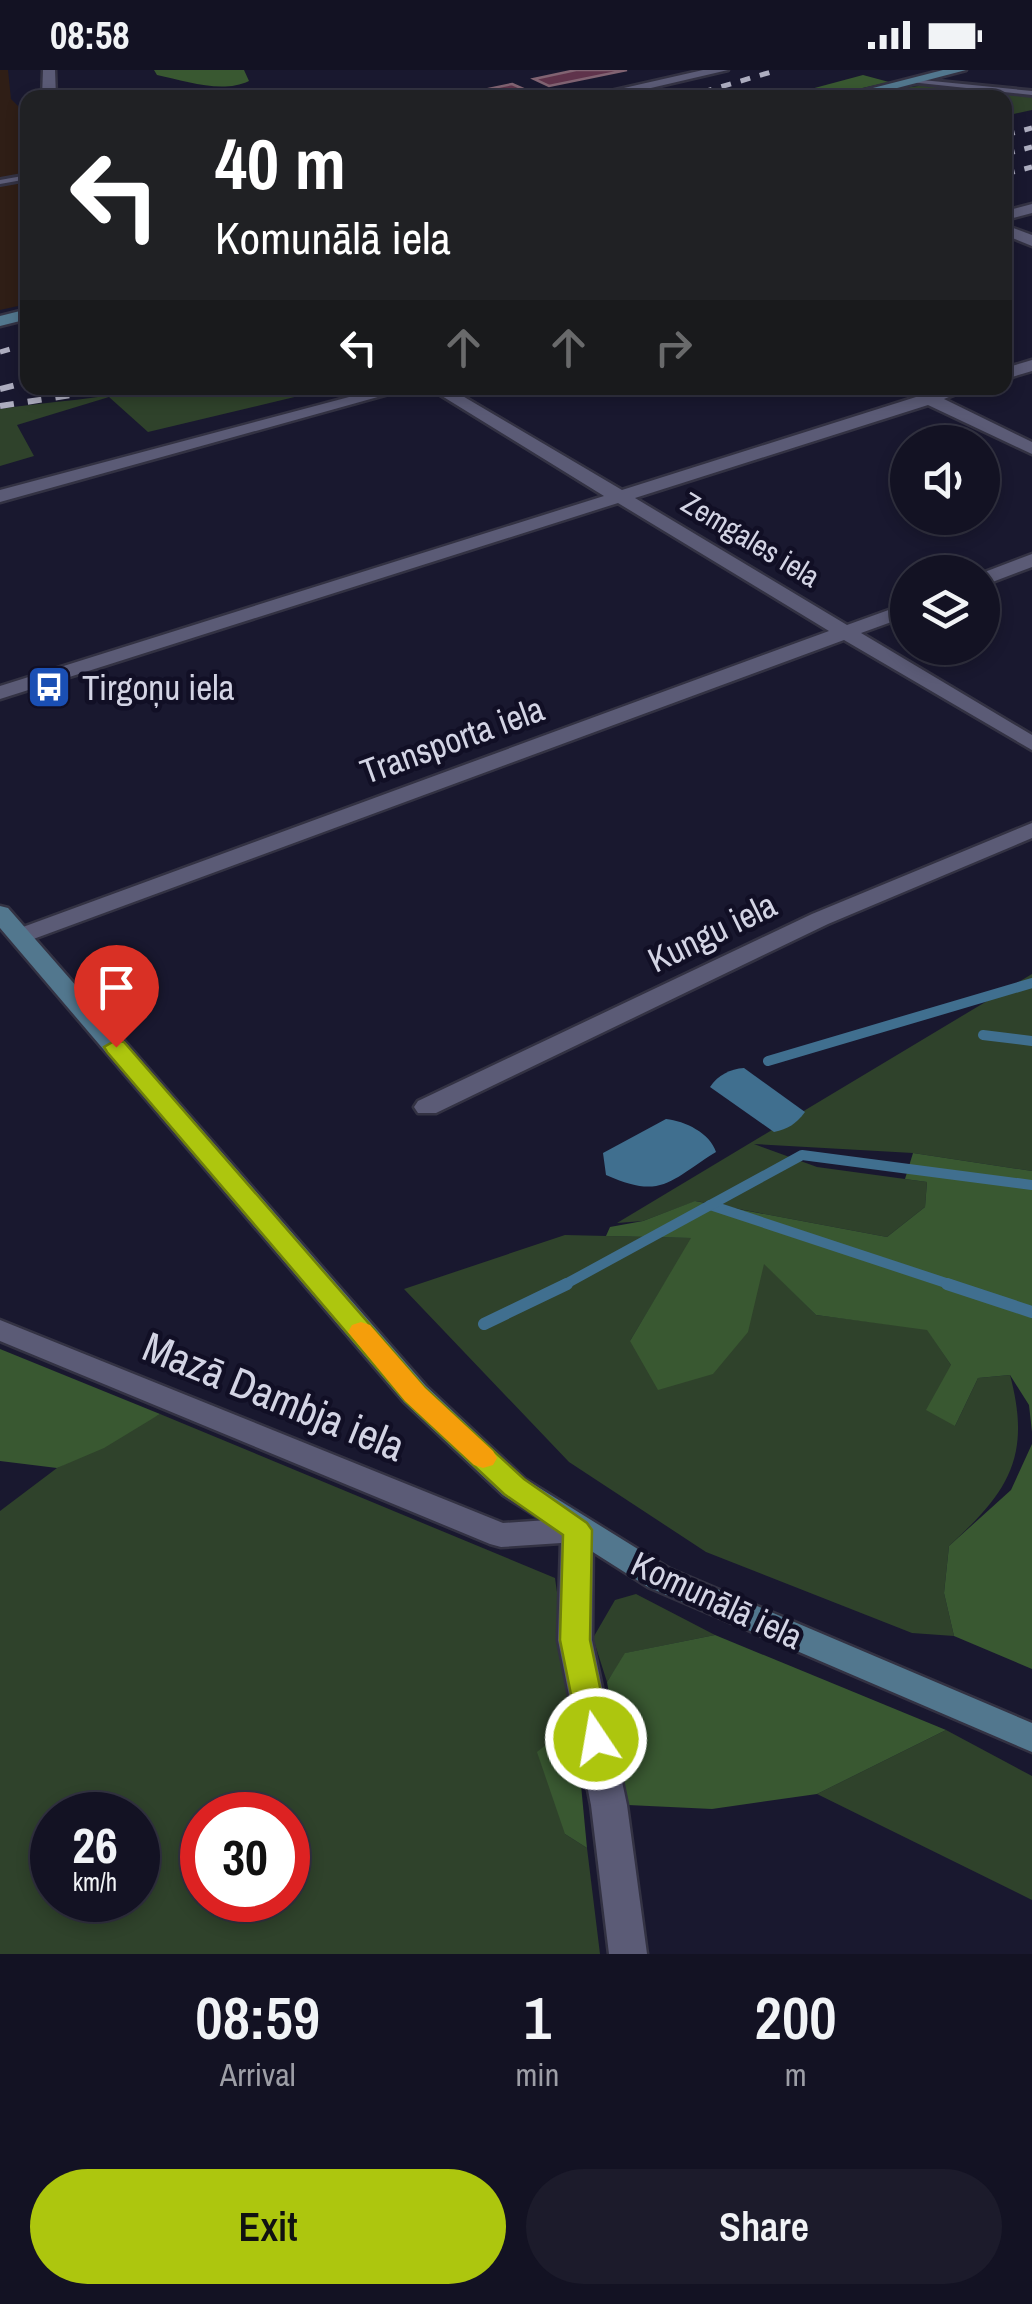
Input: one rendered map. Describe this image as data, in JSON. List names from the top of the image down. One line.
{"streets":{"street":["Zemgales iela","Transporta iela","Kungu iela","Mazā Dambja iela","Komunālā iela"]},"crossings":[["Zemgales iela","Transporta iela"],["Transporta iela","Komunālā iela"],["Mazā Dambja iela","Komunālā iela"]],"places":{"bus stop":["Tirgoņu iela"]},"page":{"status":"08:58","turn":["40 m","Komunālā iela"],"speed":"26 km/h","limit":"30","eta":["08:59","Arrival","1","min","200","m"],"buttons":["Exit","Share"]}}
